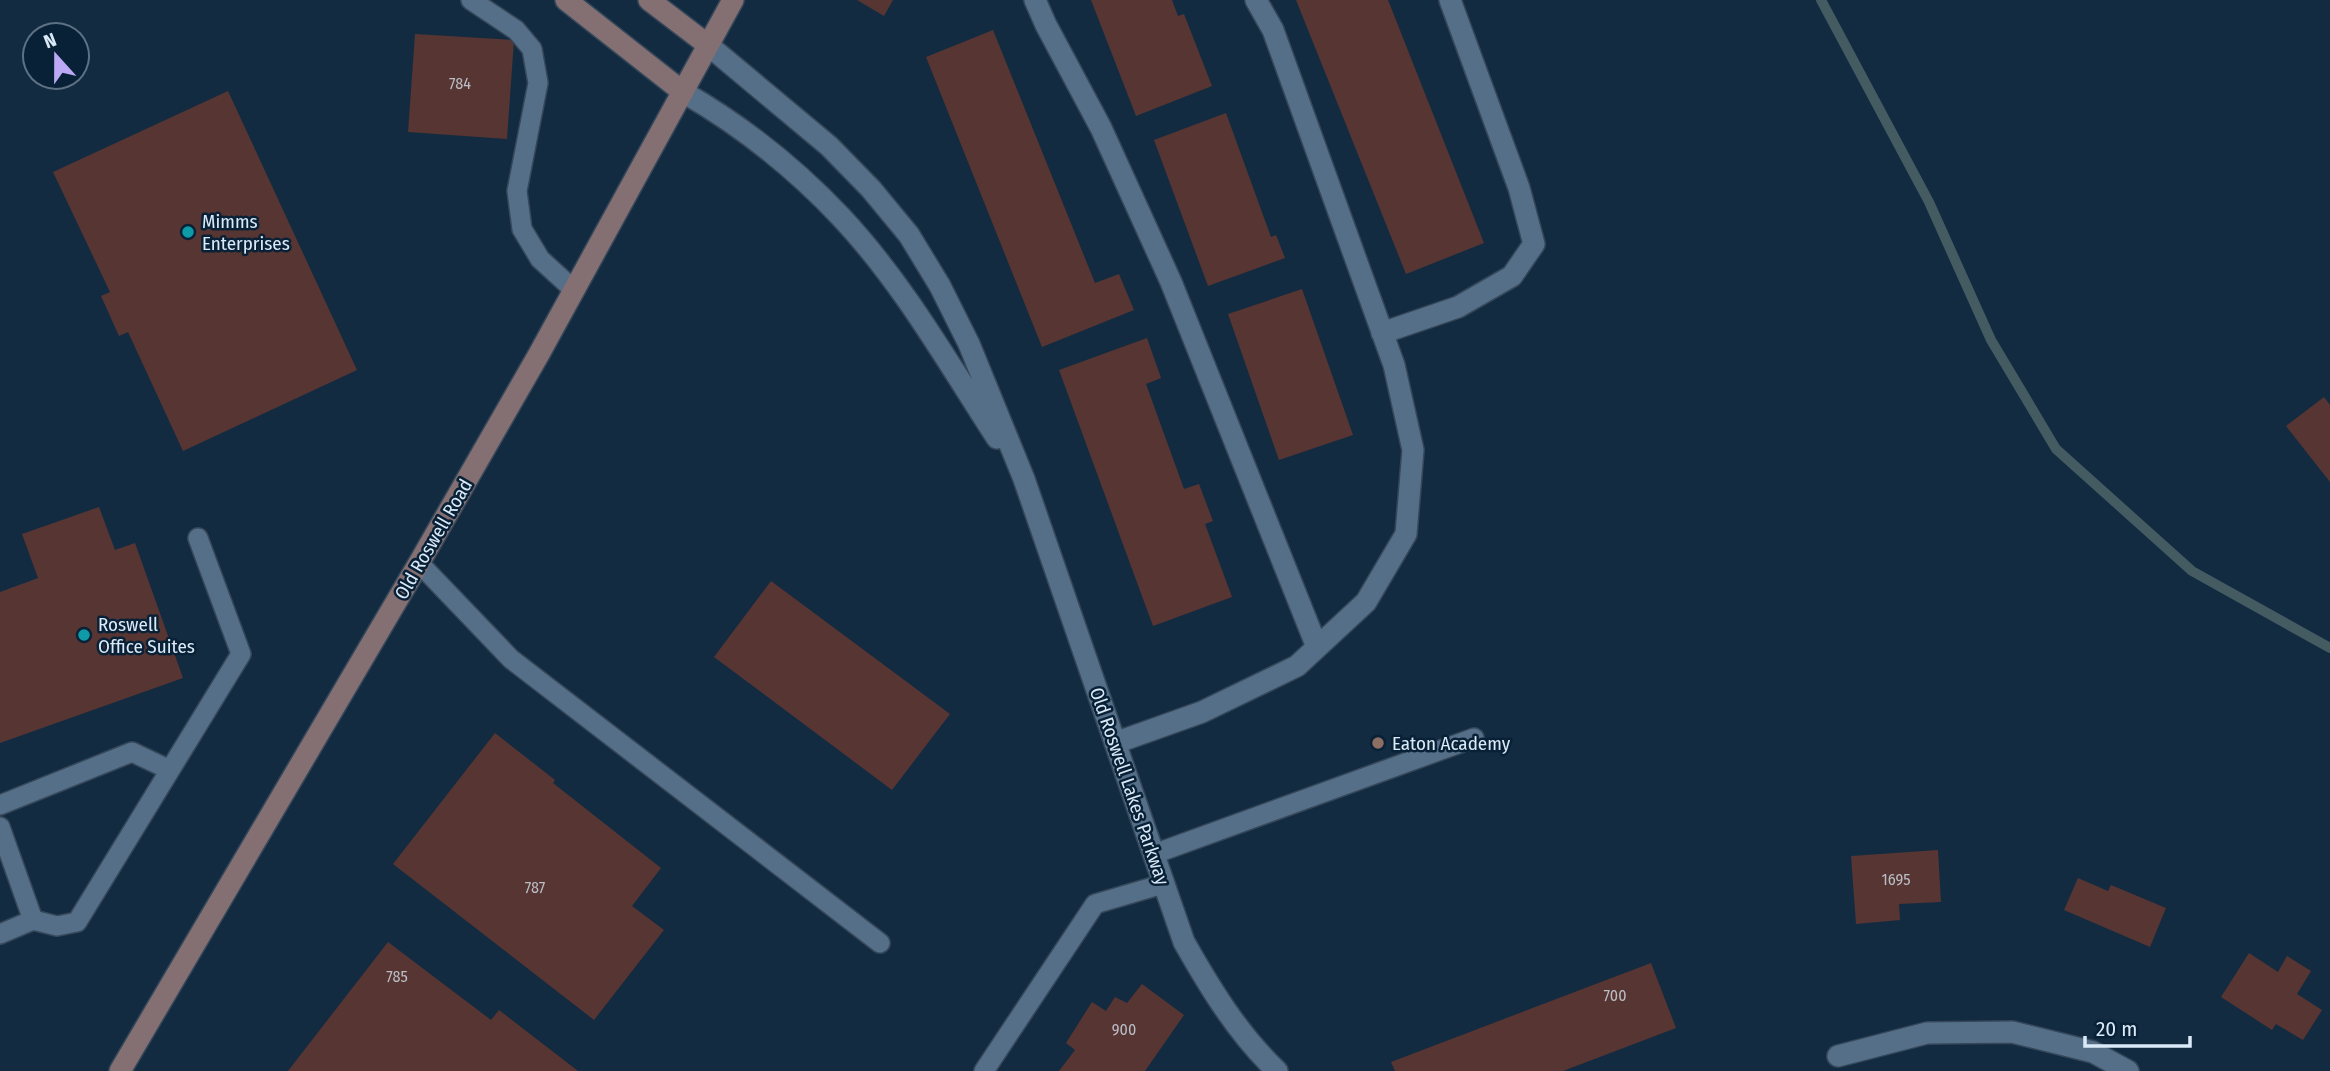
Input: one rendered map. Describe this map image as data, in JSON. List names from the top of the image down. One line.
{"streets":{"street":["Old Roswell Road","Old Roswell Lakes Parkway"]},"crossings":[["Old Roswell Road","Old Roswell Lakes Parkway"]],"places":["Mimms Enterprises","Roswell Office Suites","Eaton Academy"],"house_numbers":["784","1695","787","785","700","900"],"scale_bar":"20 m","north":"top"}
